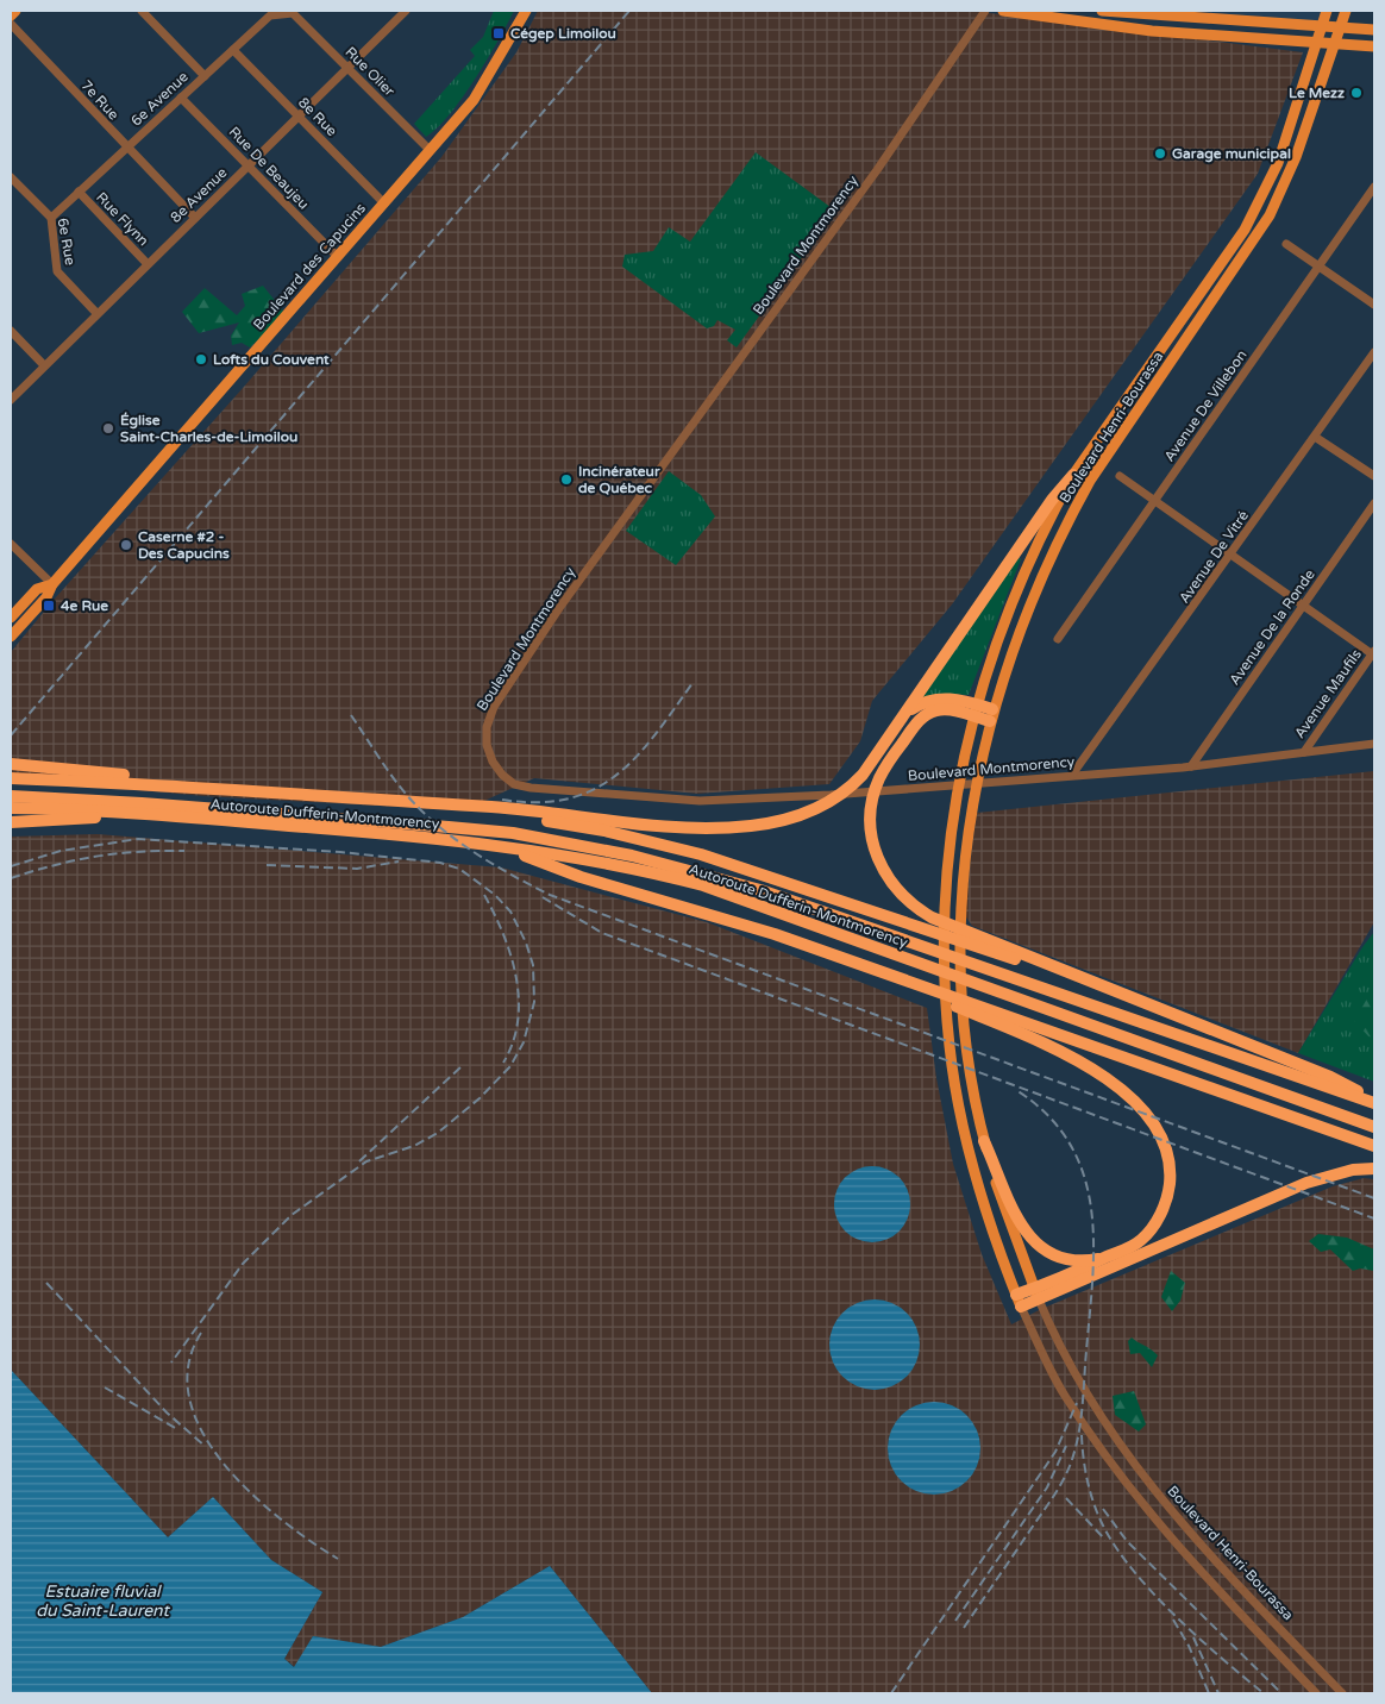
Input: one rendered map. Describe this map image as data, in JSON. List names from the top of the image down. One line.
{"streets":{"highway":["Autoroute Dufferin-Montmorency"],"main road":["Boulevard des Capucins","Boulevard Henri-Bourassa"],"street":["Rue Olier","6e Avenue","7e Rue","8e Rue","Rue De Beaujeu","8e Avenue","Rue Flynn","6e Rue","Boulevard Montmorency","Avenue De Villebon","Avenue De Vitré","Avenue De la Ronde","Avenue Maufils"]},"crossings":[["Rue Olier","6e Avenue"],["Rue Olier","8e Avenue"],["Rue Olier","Boulevard des Capucins"],["6e Avenue","7e Rue"],["6e Avenue","8e Rue"],["6e Avenue","Rue De Beaujeu"],["6e Avenue","Rue Flynn"],["6e Avenue","6e Rue"],["7e Rue","8e Avenue"],["8e Rue","8e Avenue"],["8e Rue","Boulevard des Capucins"],["Rue De Beaujeu","8e Avenue"],["Rue De Beaujeu","Boulevard des Capucins"],["8e Avenue","Rue Flynn"],["8e Avenue","6e Rue"],["Boulevard Montmorency","Avenue De Vitré"],["Boulevard Montmorency","Avenue De la Ronde"],["Boulevard Montmorency","Avenue Maufils"]],"water":["Estuaire fluvial du Saint-Laurent"],"places":{"transit":["Cégep Limoilou","4e Rue"],"other":["Le Mezz","Garage municipal","Lofts du Couvent","Église Saint-Charles-de-Limoilou","Incinérateur de Québec","Caserne #2 - Des Capucins"]}}
